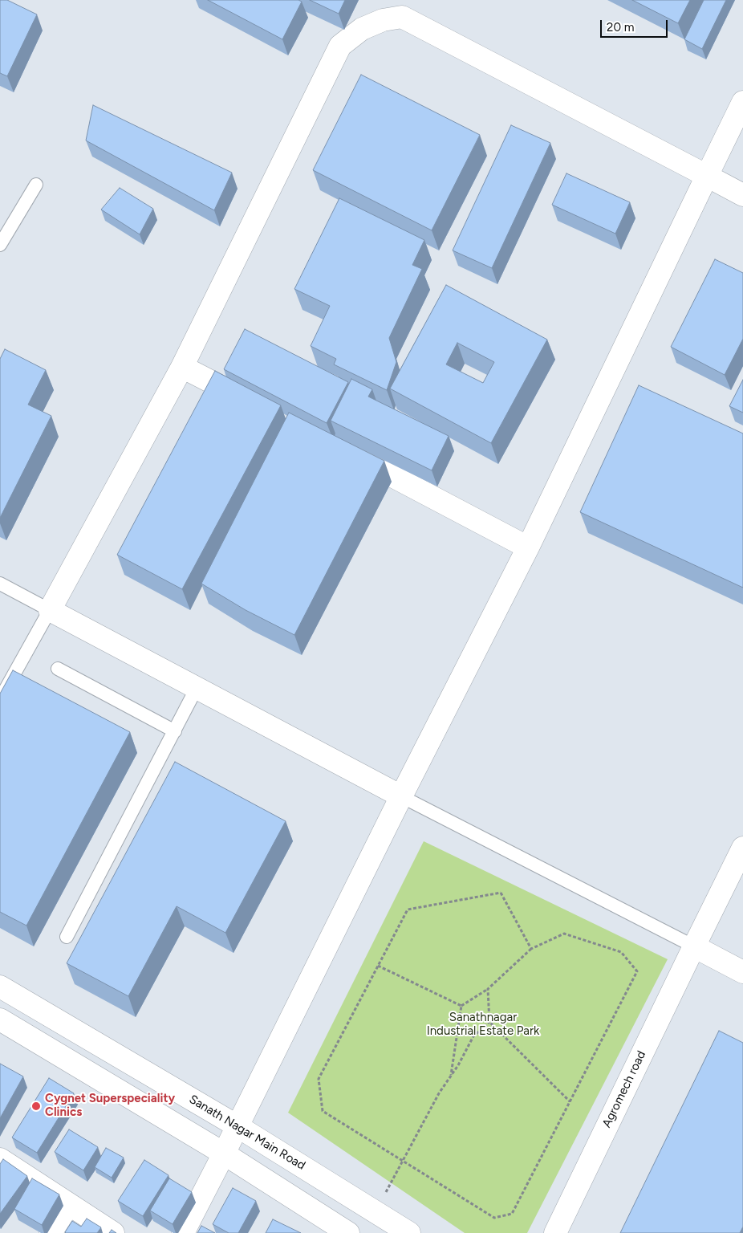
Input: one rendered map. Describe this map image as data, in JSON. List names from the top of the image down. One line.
{"streets":{"street":["Agromech road","Sanath Nagar Main Road"]},"parks":["Sanathnagar Industrial Estate Park"],"places":["Cygnet Superspeciality Clinics"],"scale_bar":"20 m"}
